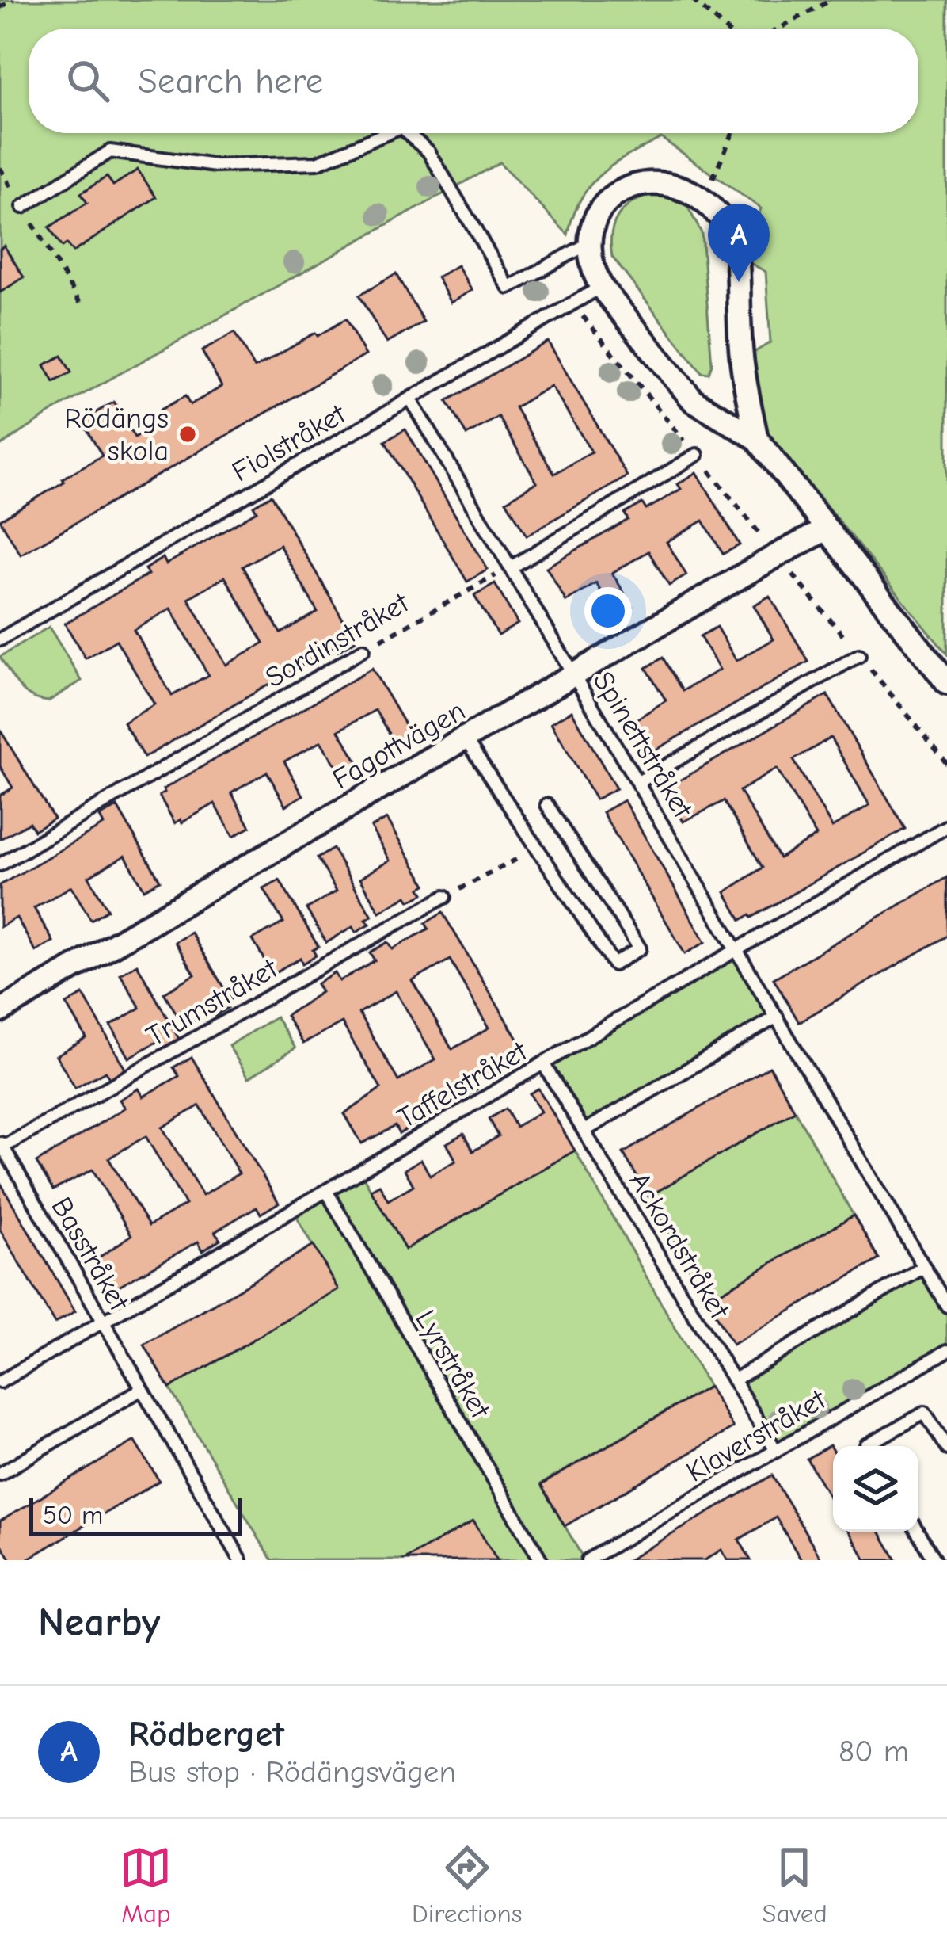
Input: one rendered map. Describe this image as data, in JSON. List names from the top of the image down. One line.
{"streets":{"street":["Fagottvägen"],"lane":["Fiolstråket","Sordinstråket","Spinettstråket","Trumstråket","Taffelstråket","Ackordstråket","Basstråket","Lyrstråket","Klaverstråket"]},"crossings":[["Fiolstråket","Spinettstråket"],["Sordinstråket","Spinettstråket"],["Fagottvägen","Spinettstråket"],["Spinettstråket","Taffelstråket"],["Trumstråket","Basstråket"],["Taffelstråket","Ackordstråket"],["Taffelstråket","Basstråket"],["Taffelstråket","Lyrstråket"],["Ackordstråket","Klaverstråket"]],"places":["Rödängs skola"],"scale_bar":"50 m","page":{"search":"Search here","pins":"A","scale":"50 m","heading":"Nearby","list":[{"mark":"A","name":"Rödberget","note":"Bus stop · Rödängsvägen","value":"80 m"}],"nav":["Map","Directions","Saved"]}}
